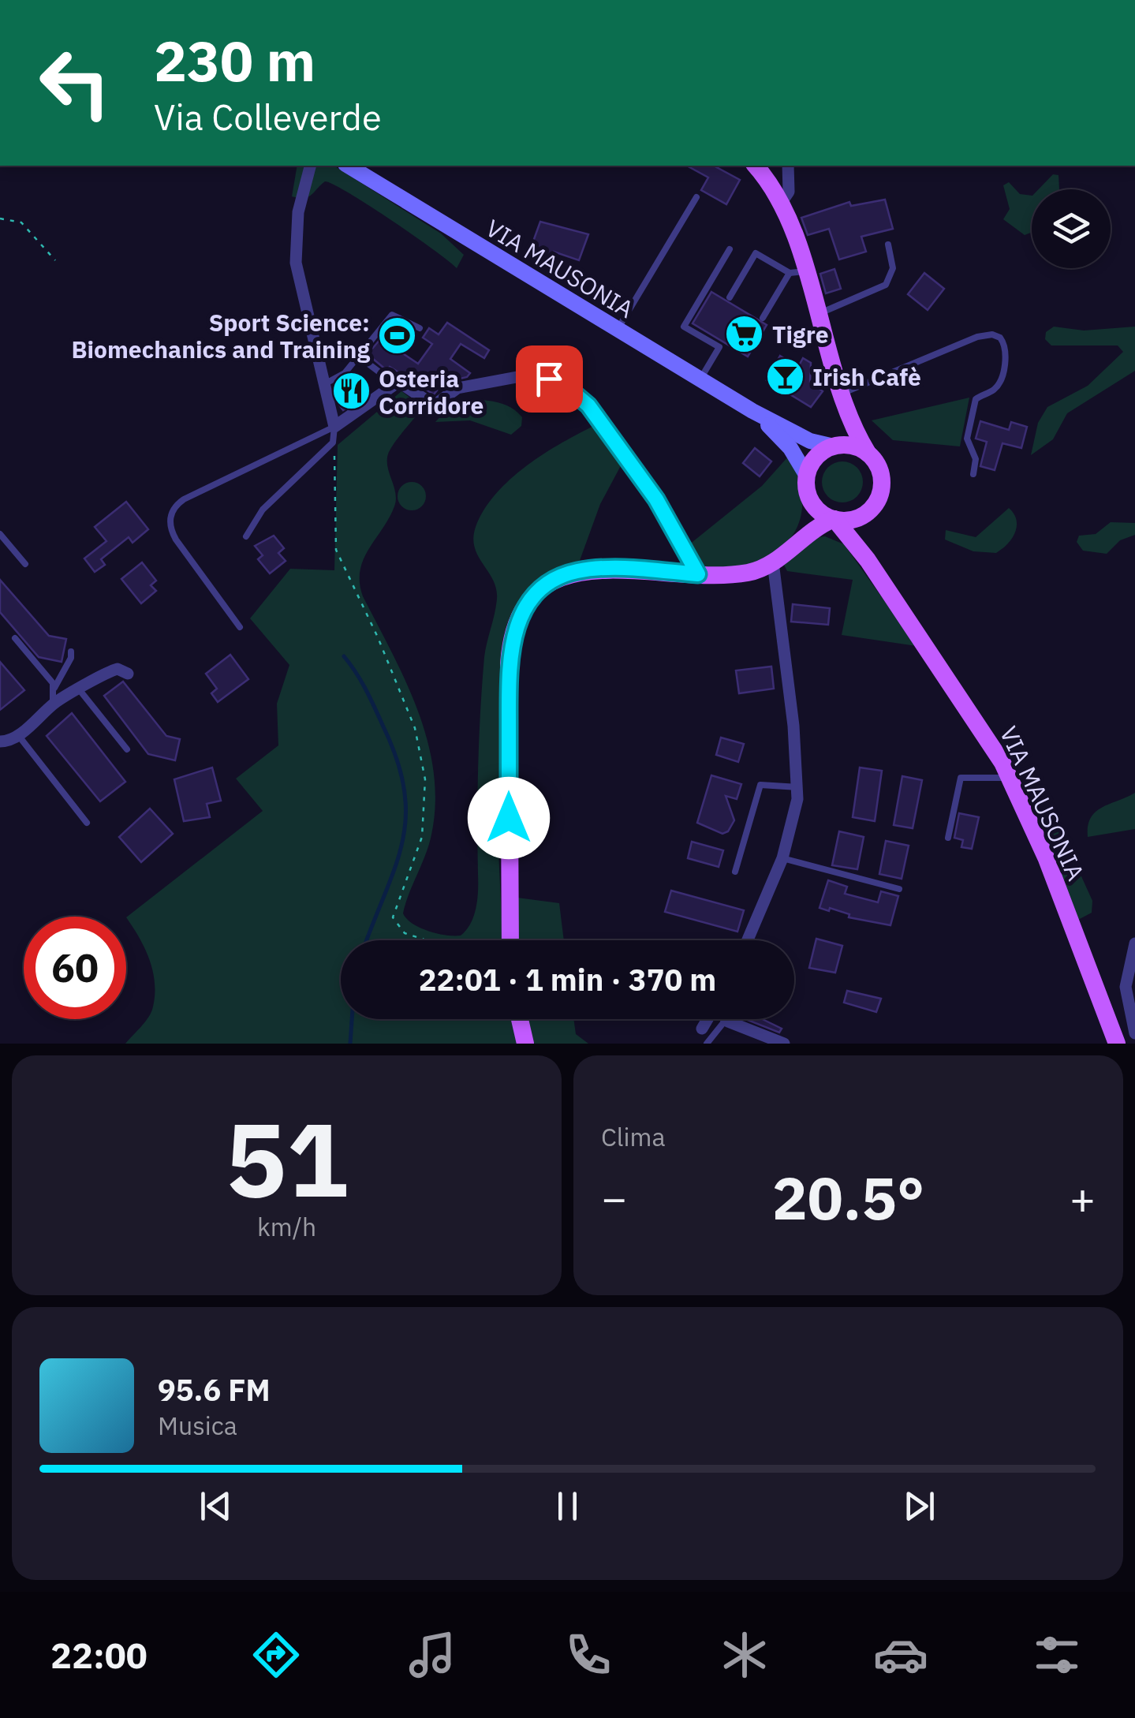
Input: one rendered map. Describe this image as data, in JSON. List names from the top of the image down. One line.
{"streets":{"main road":["VIA MAUSONIA"]},"places":{"supermarket":["Tigre"],"sports":["Sport Science: Biomechanics and Training"],"bar":["Irish Cafè"],"restaurant":["Osteria Corridore"]},"page":{"turn":["230 m","Via Colleverde"],"limit":"60","trip":"22:01 · 1 min · 370 m","tile":[["51","km/h"],"Clima"],"heat":["−","20.5°","+"],"song":["95.6 FM","Musica"],"tabs":"22:00"}}
